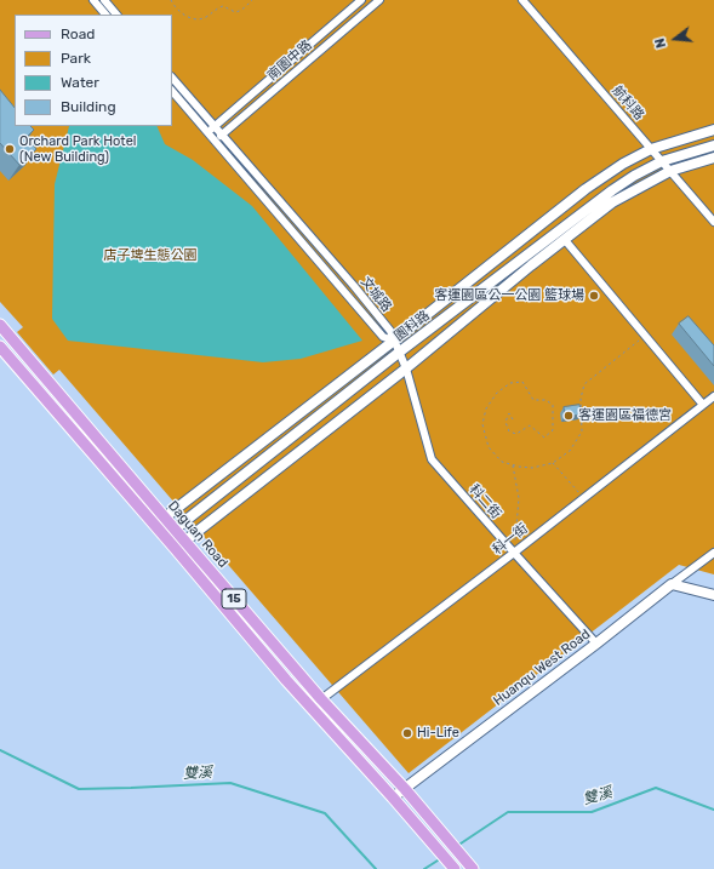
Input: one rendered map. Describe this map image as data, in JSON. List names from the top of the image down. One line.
{"streets":{"main road":["Daguan Road","15"],"street":["南園中路","航科路","文城路","園科路","科二街","科一街","Huanqu West Road"]},"crossings":[["南園中路","文城路"],["航科路","園科路"],["文城路","科二街"],["園科路","科二街"],["園科路","Daguan Road"],["科二街","科一街"],["科二街","Huanqu West Road"],["Daguan Road","科一街"],["Daguan Road","Huanqu West Road"]],"water":["雙溪"],"parks":["店子埤生態公園"],"places":["Orchard Park Hotel (New Building)","客運園區公一公園 籃球場","客運園區福德宮","Hi-Life"],"legend":["Road","Park","Water","Building"],"north":"left"}
